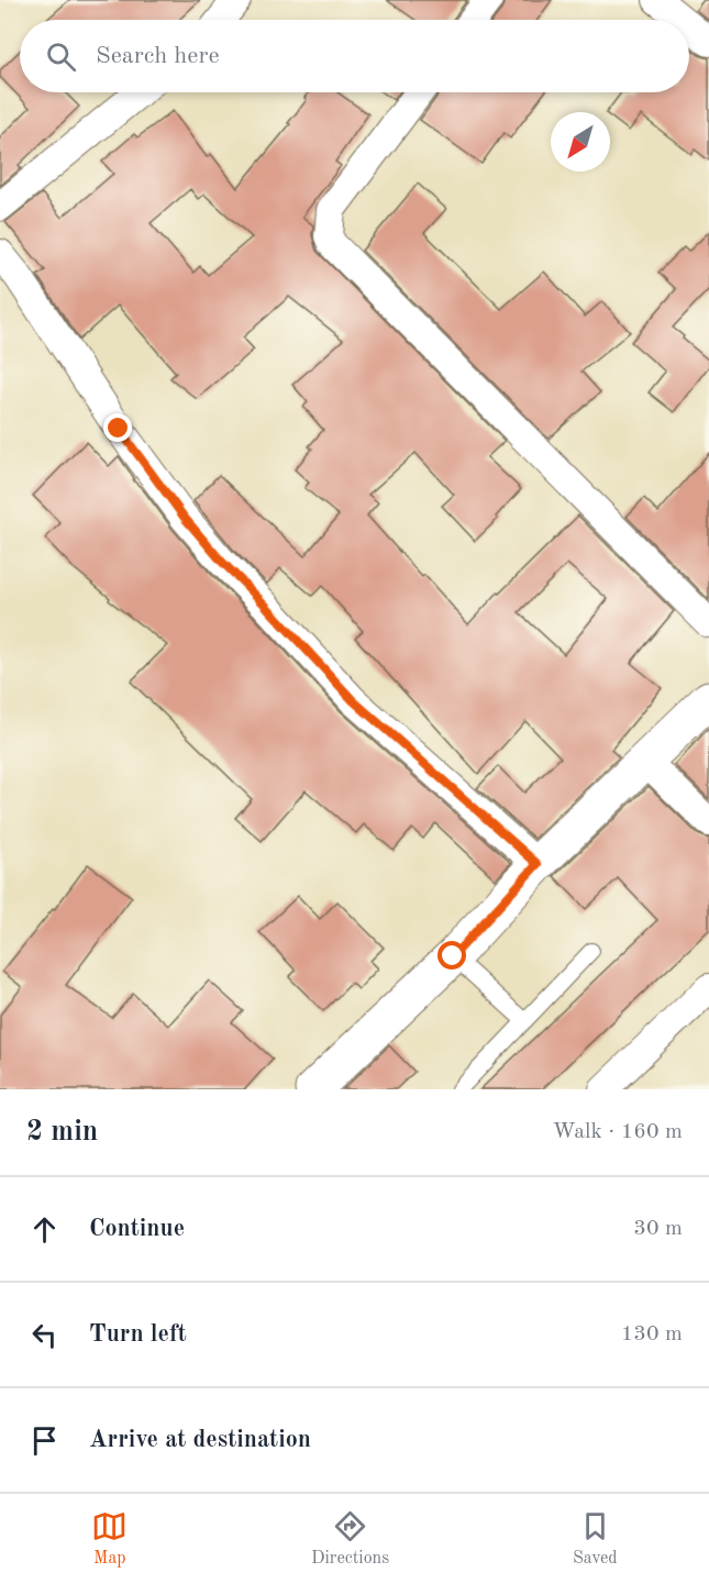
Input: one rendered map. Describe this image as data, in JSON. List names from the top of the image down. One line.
{"north":"bottom left","page":{"search":"Search here","heading":["2 min","Walk · 160 m"],"list":[["Continue","30 m"],["Turn left","130 m"],"Arrive at destination"],"nav":["Map","Directions","Saved"]}}
